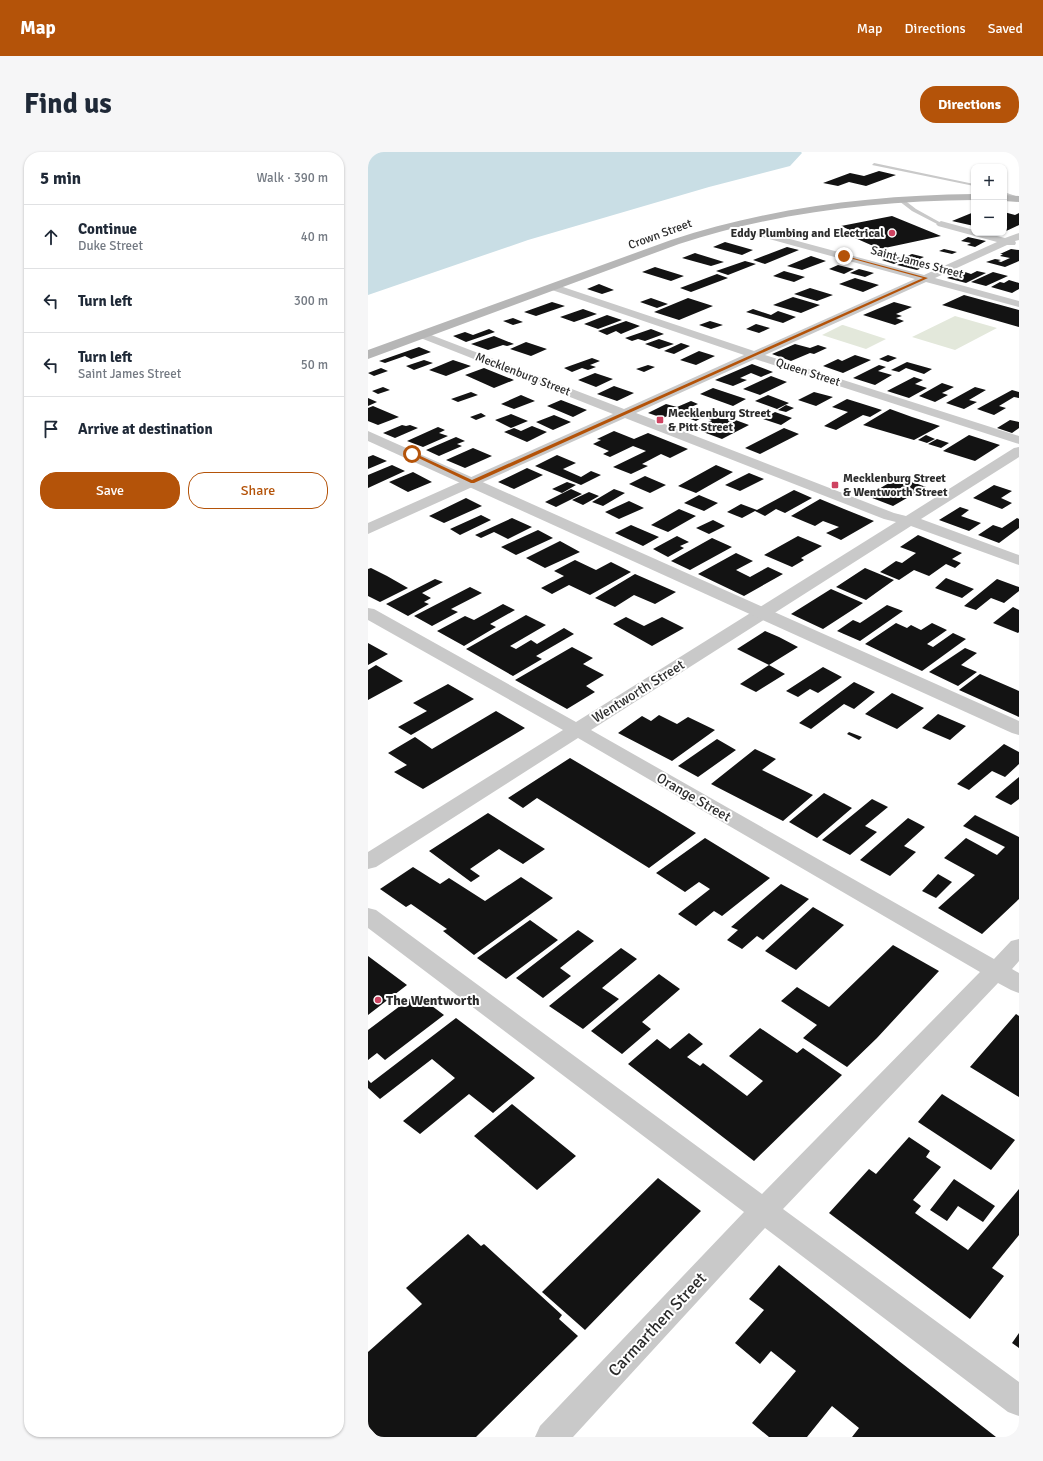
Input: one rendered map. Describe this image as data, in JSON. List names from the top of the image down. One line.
{"streets":{"main road":["Crown Street"],"street":["Saint James Street","Queen Street","Mecklenburg Street","Wentworth Street","Orange Street","Carmarthen Street"]},"crossings":[["Crown Street","Queen Street"],["Crown Street","Mecklenburg Street"],["Mecklenburg Street","Wentworth Street"],["Wentworth Street","Orange Street"],["Orange Street","Carmarthen Street"]],"places":{"other":["Eddy Plumbing and Electrical","The Wentworth"],"transit":["Mecklenburg Street & Pitt Street","Mecklenburg Street & Wentworth Street"]},"page":{"header":"Map","nav":["Map","Directions","Saved"],"buttons":["Directions",["Save","Share"]],"title":"Find us","heading":["5 min","Walk · 390 m"],"map_buttons":["+","−"],"list":[["Continue","Duke Street","40 m"],["Turn left","300 m"],["Turn left","Saint James Street","50 m"],"Arrive at destination"]}}
